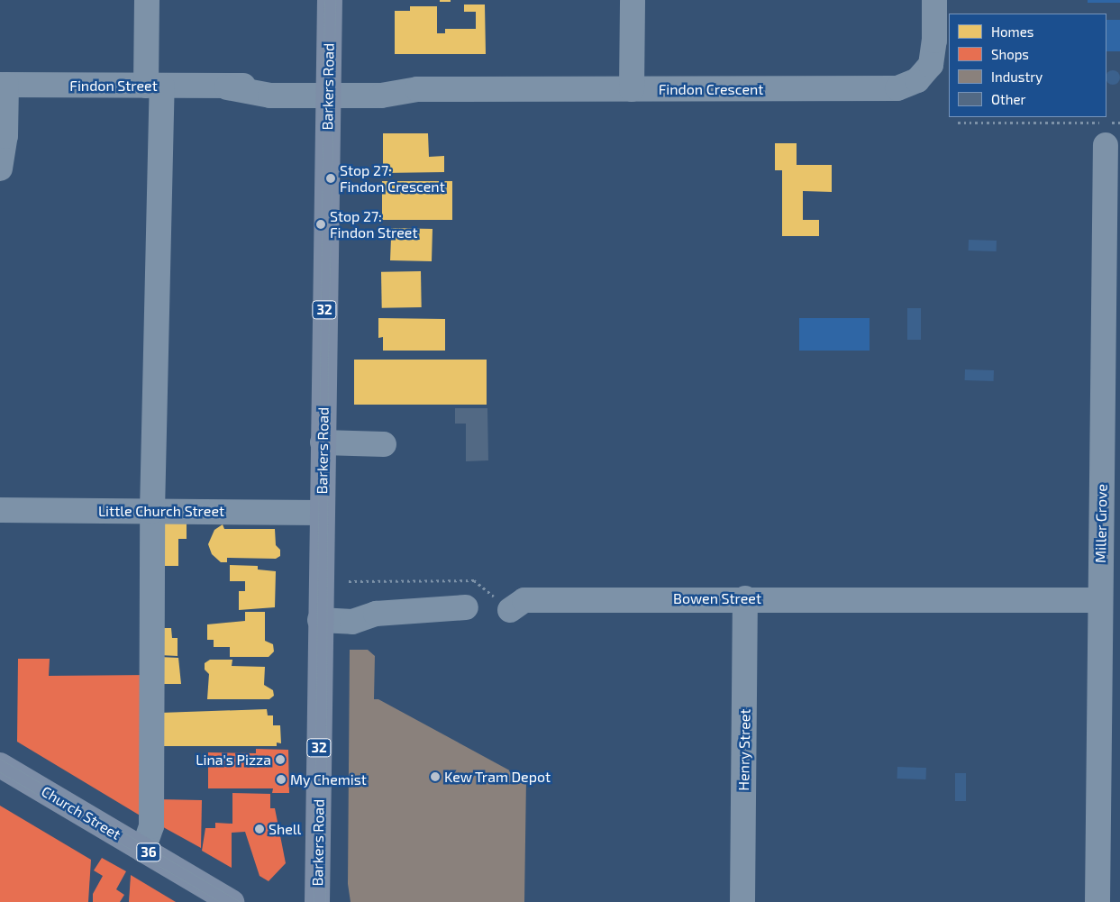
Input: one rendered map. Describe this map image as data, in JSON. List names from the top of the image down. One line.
{"streets":{"main road":["Barkers Road","32","Church Street","36"],"street":["Findon Street","Findon Crescent","Little Church Street","Miller Grove","Bowen Street","Henry Street"]},"crossings":[["Findon Street","Barkers Road"],["Findon Street","Findon Crescent"],["Barkers Road","Findon Crescent"],["Barkers Road","Little Church Street"],["Miller Grove","Bowen Street"],["Bowen Street","Henry Street"]],"places":["Stop 27: Findon Crescent","Stop 27: Findon Street","Lina's Pizza","Kew Tram Depot","My Chemist","Shell"],"legend":["Homes","Shops","Industry","Other"]}
